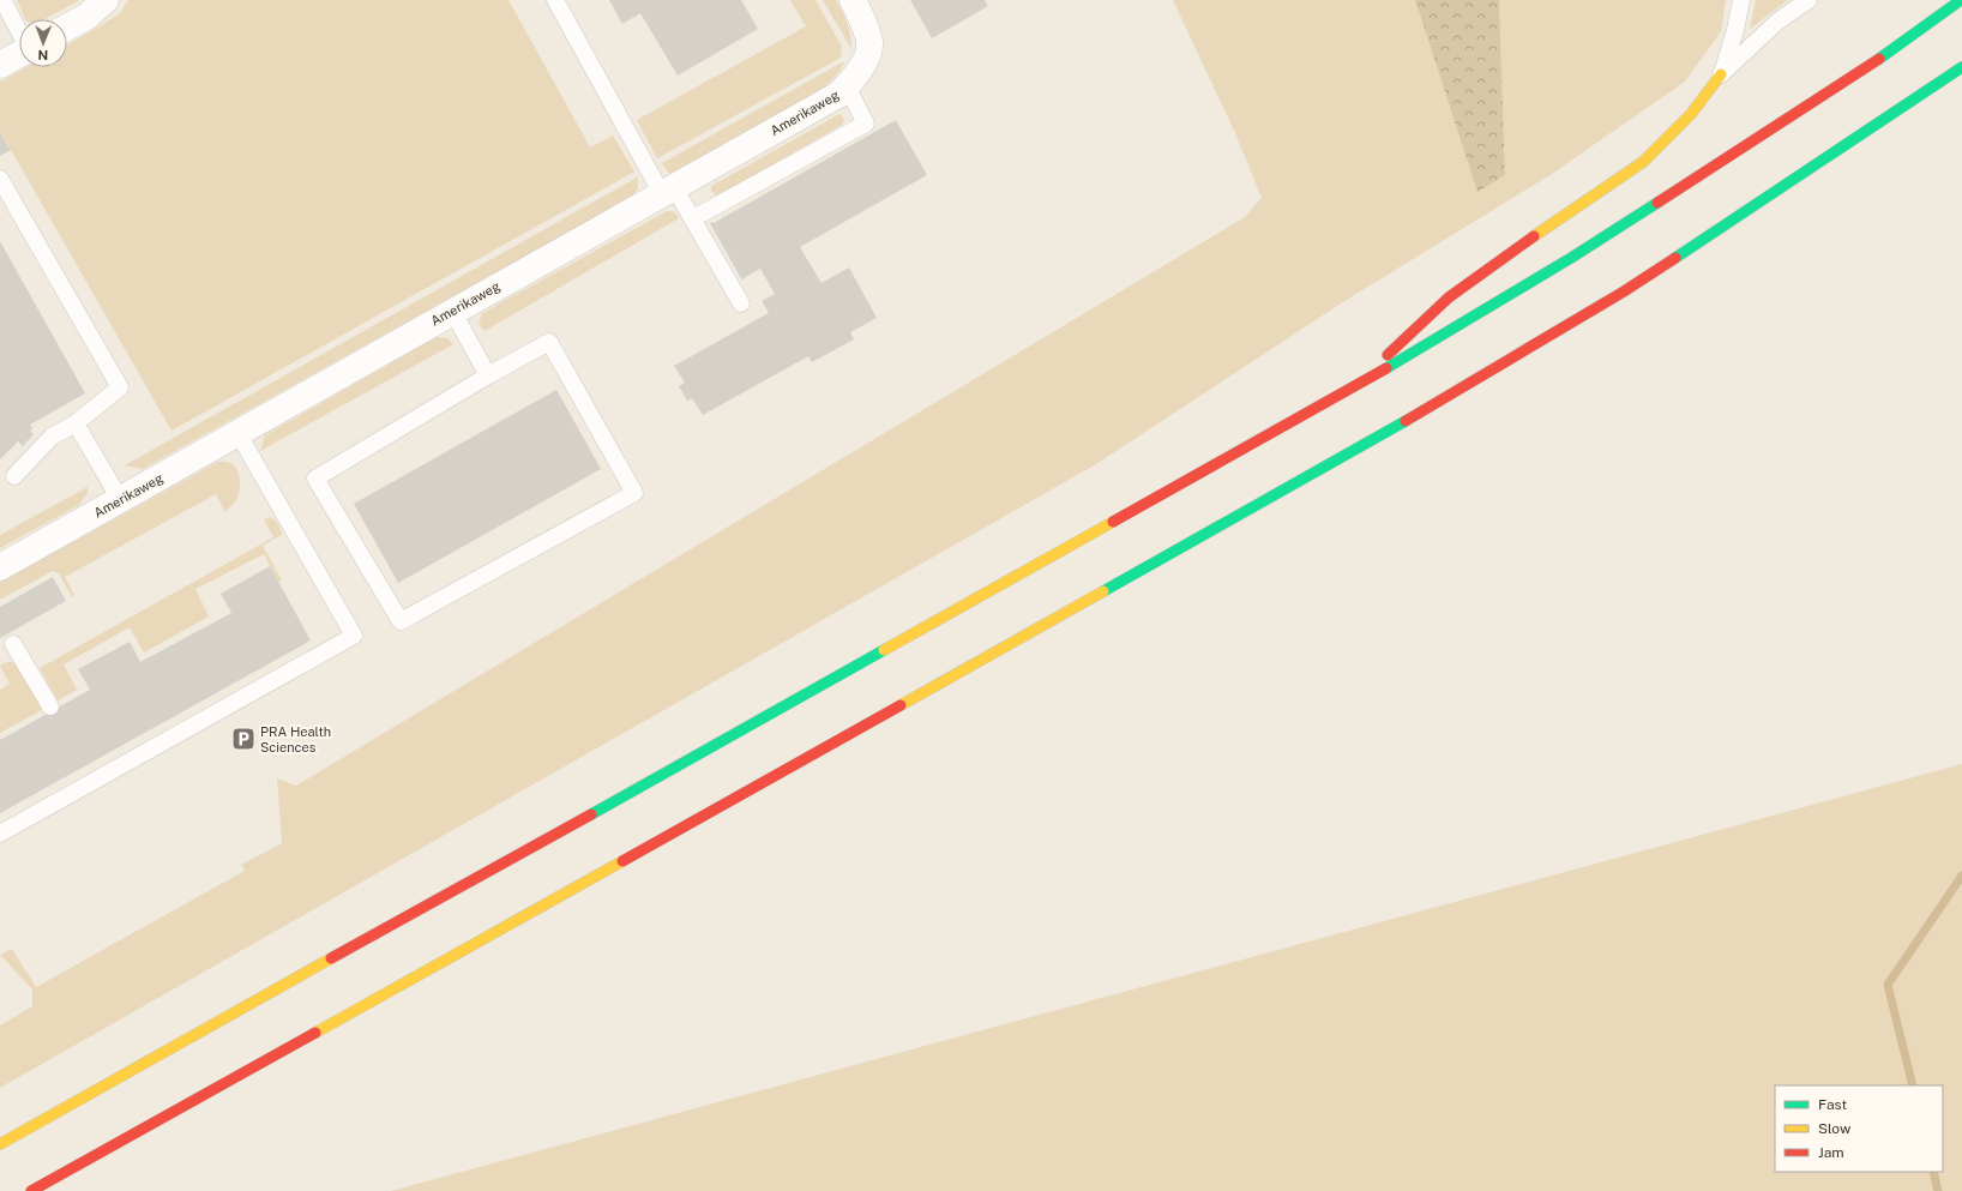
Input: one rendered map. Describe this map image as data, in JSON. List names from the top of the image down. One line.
{"streets":{"street":["Amerikaweg"]},"places":{"parking":["PRA Health Sciences"]},"legend":["Fast","Slow","Jam"],"north":"bottom"}
